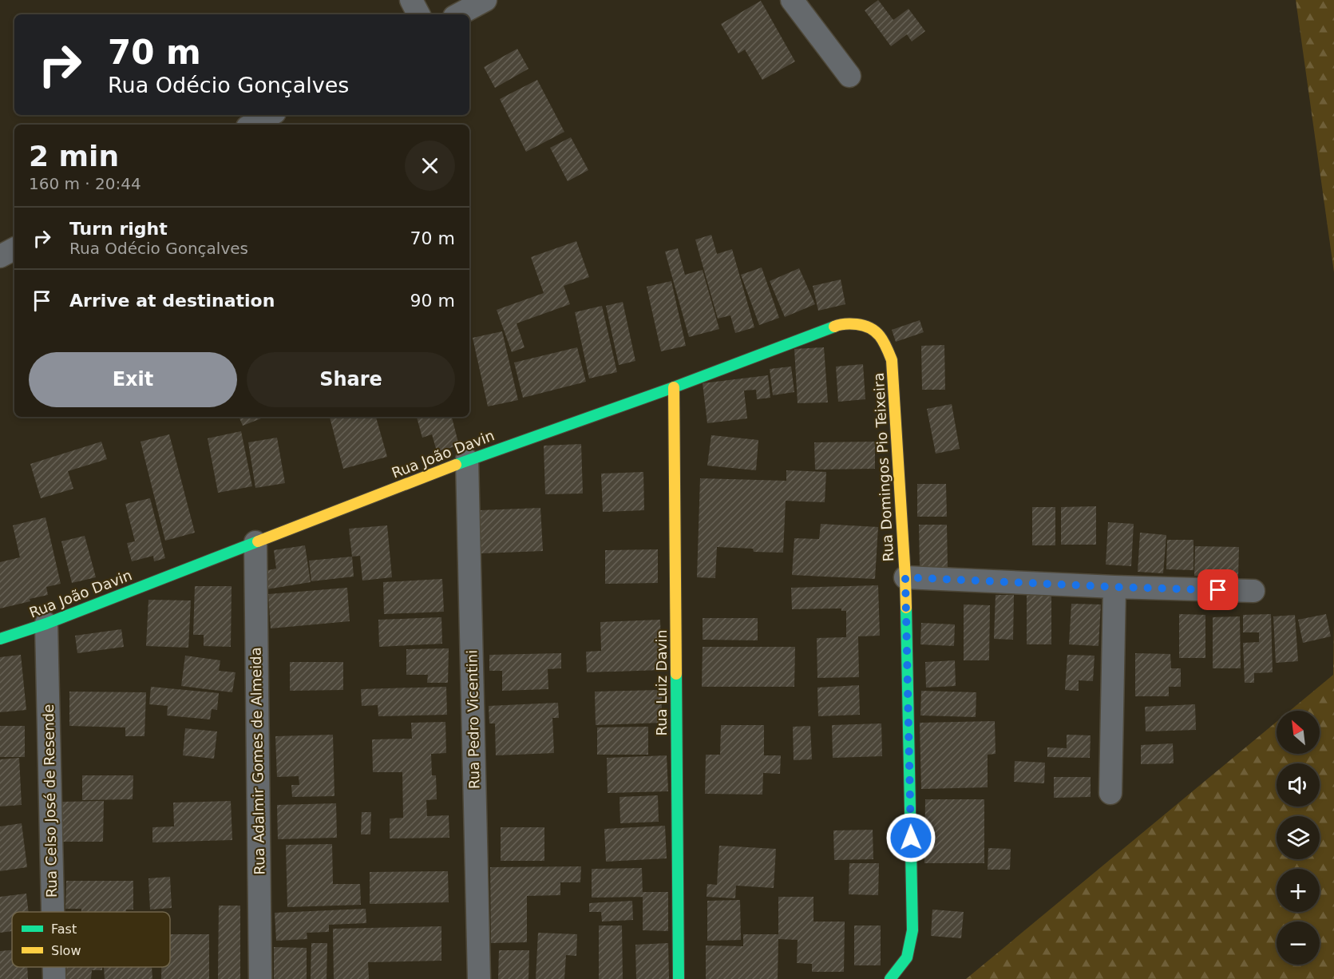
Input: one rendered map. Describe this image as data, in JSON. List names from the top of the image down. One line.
{"streets":{"street":["Rua João Davin","Rua Domingos Pio Teixeira","Rua Luiz Davin","Rua Pedro Vicentini","Rua Adalmir Gomes de Almeida","Rua Celso José de Resende"]},"crossings":[["Rua João Davin","Rua Domingos Pio Teixeira"],["Rua João Davin","Rua Luiz Davin"],["Rua João Davin","Rua Pedro Vicentini"],["Rua João Davin","Rua Adalmir Gomes de Almeida"],["Rua João Davin","Rua Celso José de Resende"]],"legend":["Fast","Slow"],"north":"top left","page":{"turn":["70 m","Rua Odécio Gonçalves"],"heading":["2 min","160 m · 20:44"],"list":[{"name":"Turn right","note":"Rua Odécio Gonçalves","value":"70 m"},{"name":"Arrive at destination","value":"90 m"}],"buttons":["Exit","Share"],"map_buttons":["+","−"]}}
